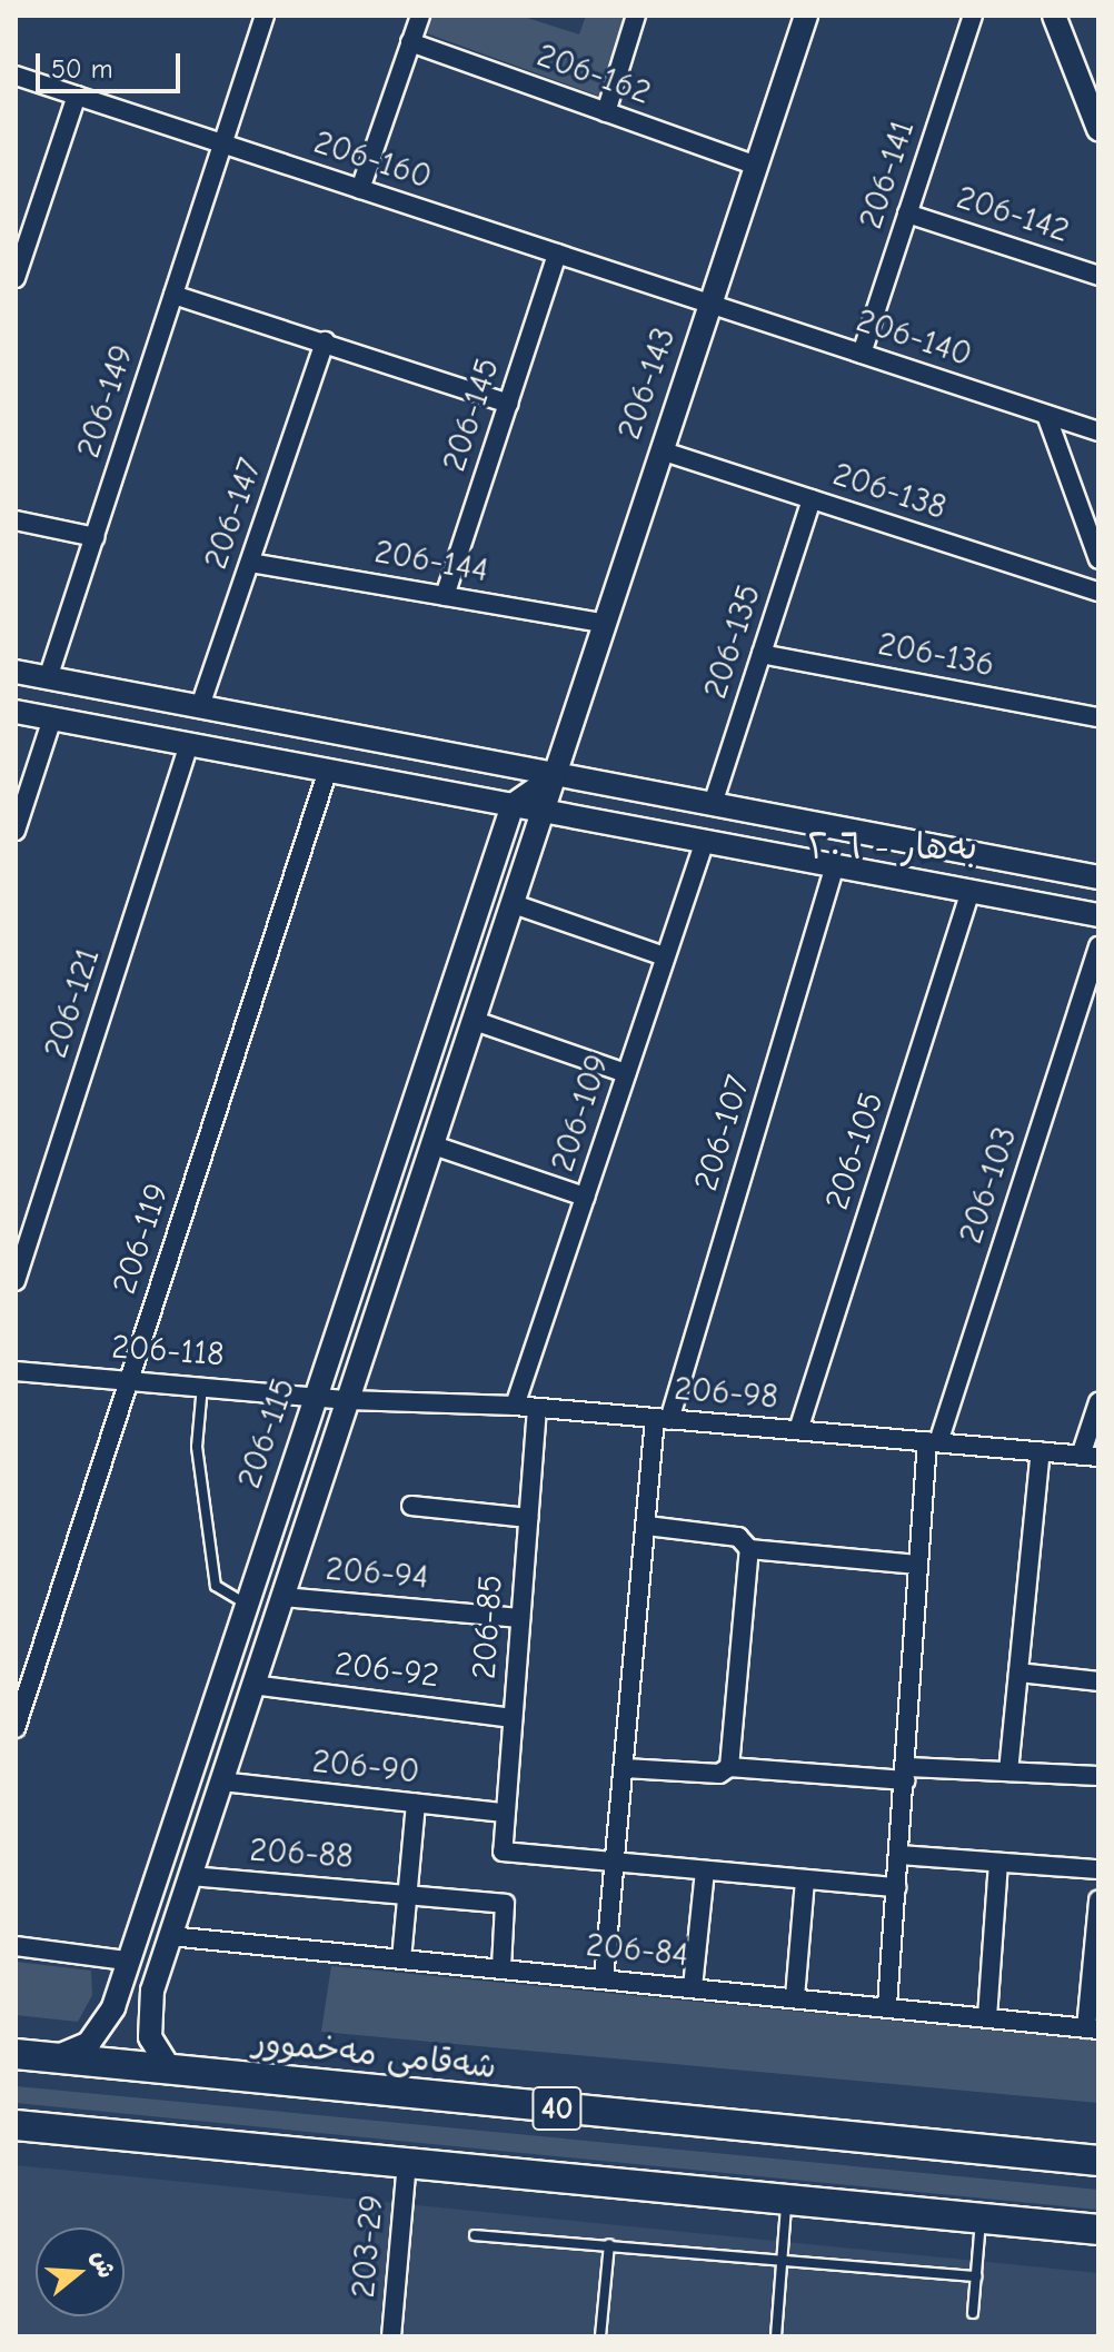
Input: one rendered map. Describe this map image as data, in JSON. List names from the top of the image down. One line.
{"streets":{"highway":["شەقامی مەخموور","40"],"street":["206-162","206-160","206-141","206-142","206-140","206-143","206-149","206-145","206-138","206-147","206-144","206-135","206-136","206-121","206-109","206-107","206-105","206-103","206-119","206-118","206-98","206-115","206-94","206-85","206-92","206-90","206-88","206-84","203-29"]},"crossings":[["206-162","206-143"],["206-160","206-140"],["206-160","206-143"],["206-160","206-149"],["206-160","206-145"],["206-141","206-142"],["206-141","206-140"],["206-140","206-143"],["206-143","206-138"],["206-143","206-144"],["206-143","206-115"],["206-145","206-144"],["206-138","206-135"],["206-147","206-144"],["206-135","206-136"],["206-109","206-98"],["206-107","206-98"],["206-107","206-85"],["206-107","206-84"],["206-105","206-98"],["206-103","206-98"],["206-103","206-84"],["206-119","206-118"],["206-118","206-98"],["206-118","206-115"],["206-98","206-115"],["206-98","206-85"],["206-115","206-94"],["206-115","206-92"],["206-115","206-90"],["206-115","206-88"],["206-115","206-84"],["206-115","شەقامی مەخموور"],["206-94","206-85"],["206-85","206-92"],["206-85","206-90"],["206-88","206-84"],["40","203-29"]],"districts":["بەهار - ٢٠٦"],"scale_bar":"50 m","north":"right"}
